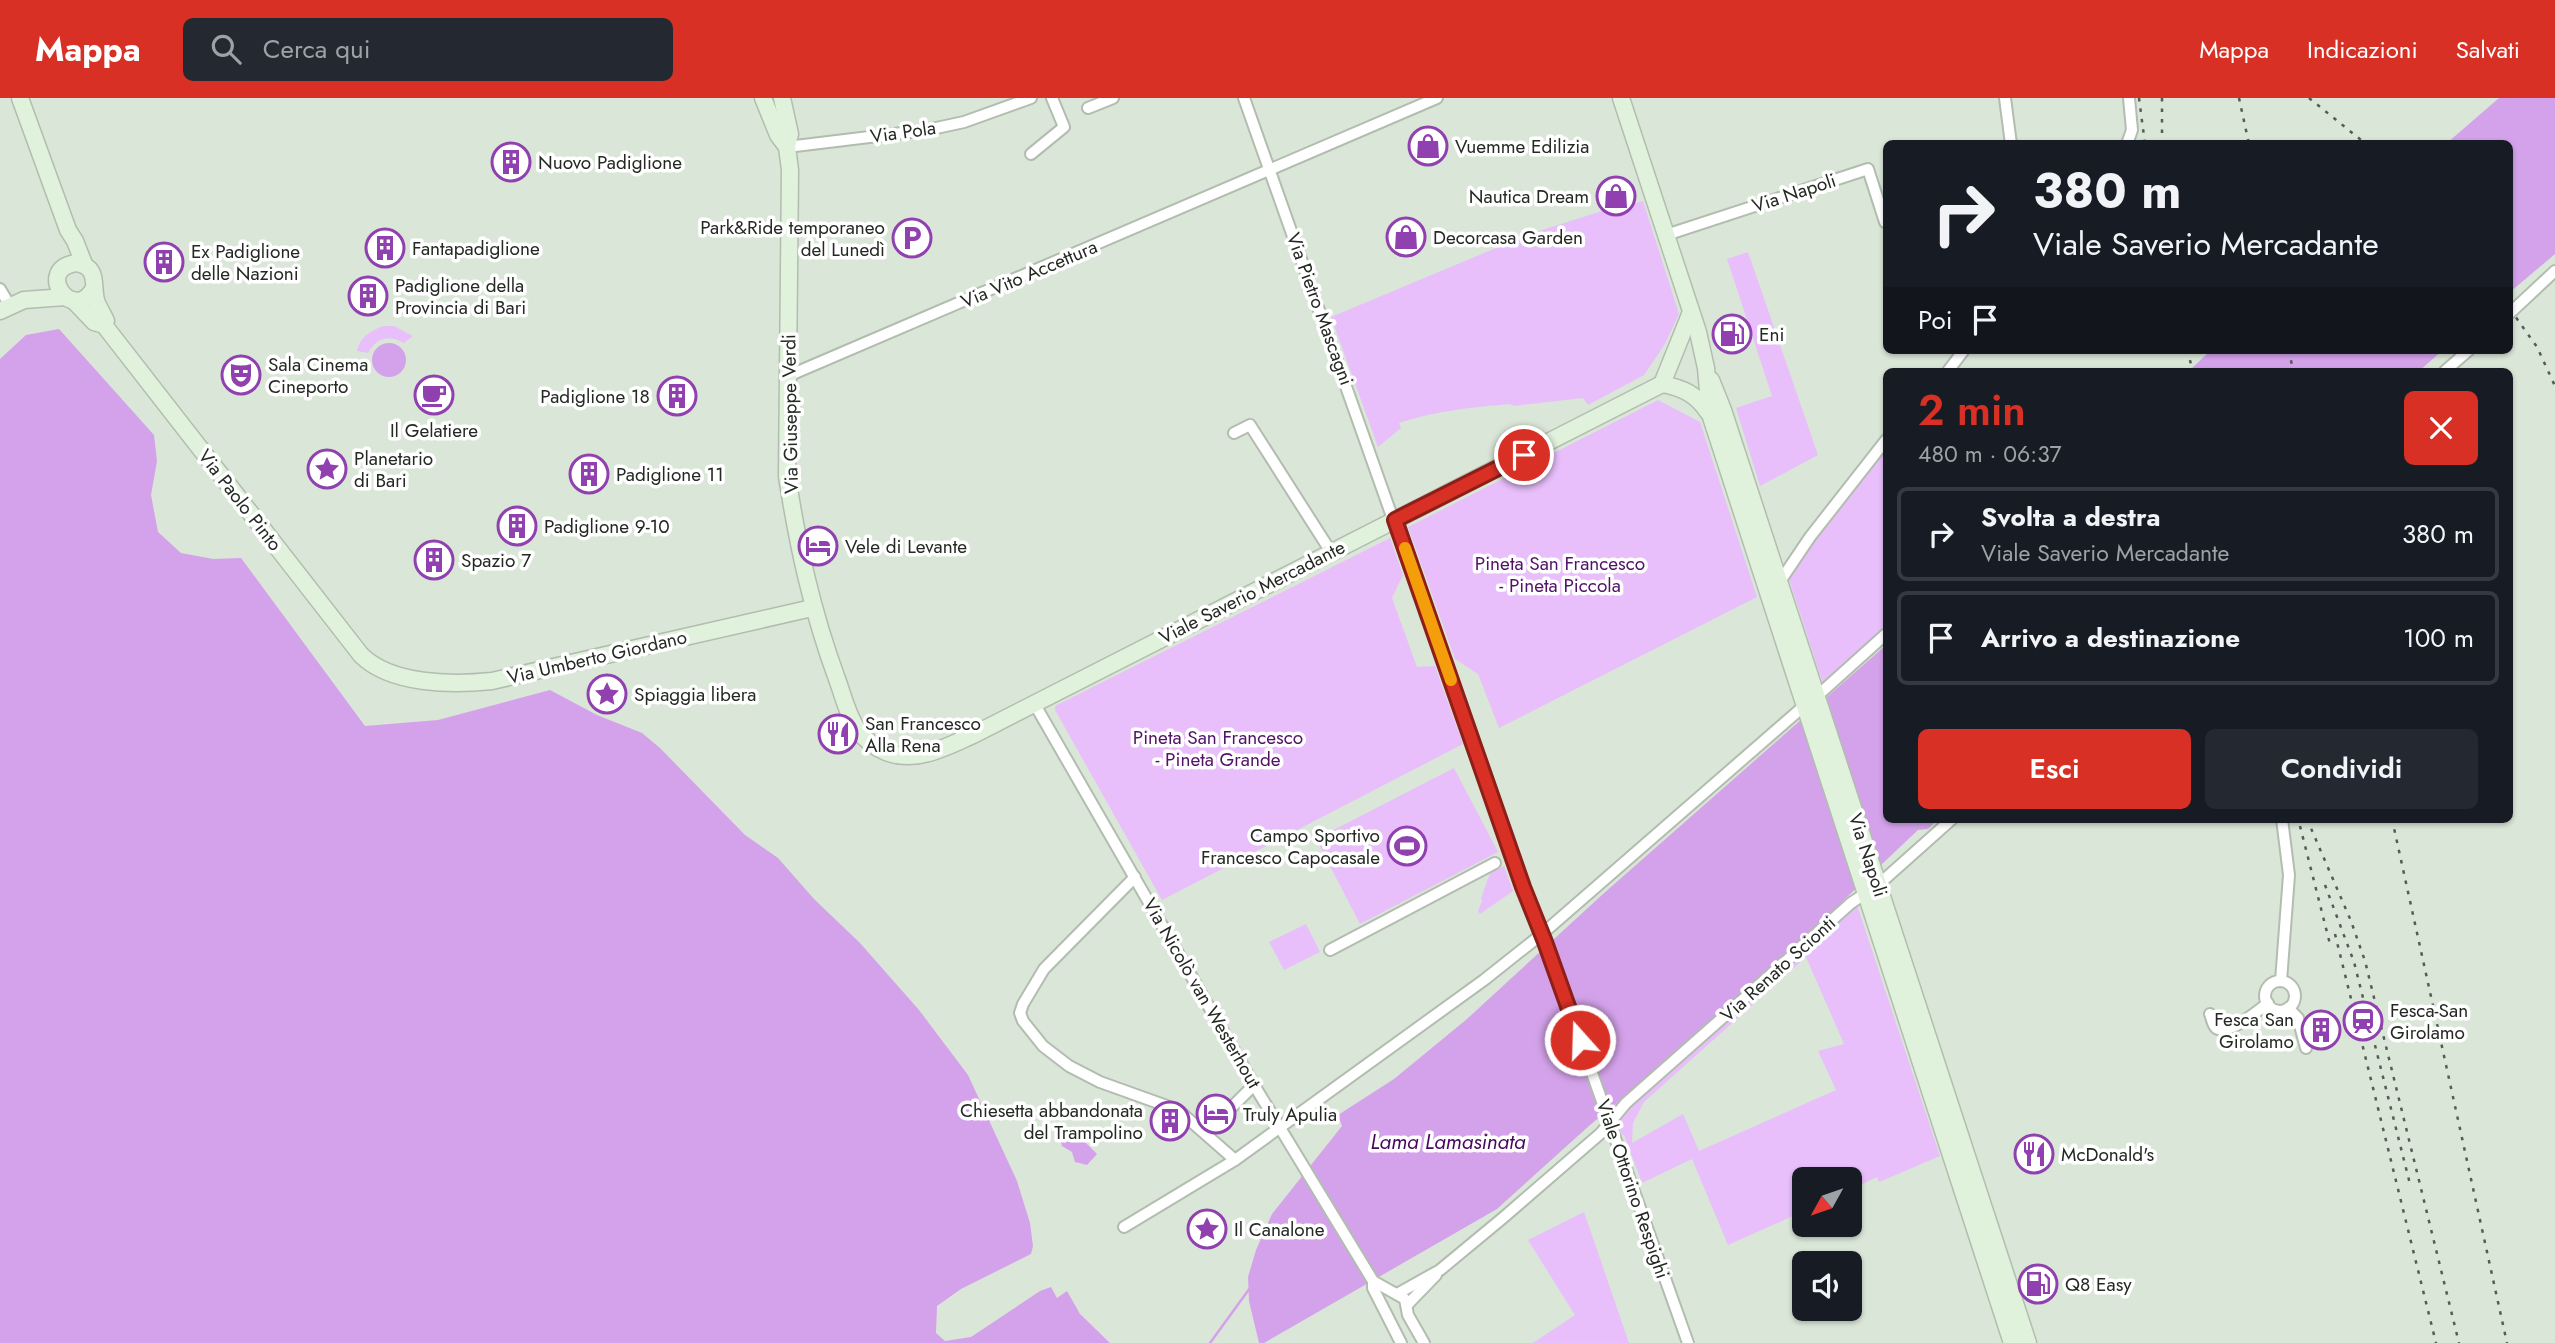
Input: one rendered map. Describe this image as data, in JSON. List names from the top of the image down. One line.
{"streets":{"main road":["Via Napoli","Via Giuseppe Verdi","Via Paolo Pinto","Viale Saverio Mercadante","Via Umberto Giordano"],"street":["Via Pola","Via Vito Accettura","Via Pietro Mascagni","Via Renato Scionti","Via Nicolò van Westerhout","Viale Ottorino Respighi"]},"crossings":[["Via Pola","Via Giuseppe Verdi"],["Via Napoli","Via Renato Scionti"],["Via Vito Accettura","Via Pietro Mascagni"],["Via Vito Accettura","Via Giuseppe Verdi"],["Via Pietro Mascagni","Viale Saverio Mercadante"],["Via Pietro Mascagni","Viale Ottorino Respighi"],["Via Giuseppe Verdi","Viale Saverio Mercadante"],["Via Giuseppe Verdi","Via Umberto Giordano"],["Via Paolo Pinto","Via Umberto Giordano"],["Viale Saverio Mercadante","Via Nicolò van Westerhout"],["Viale Saverio Mercadante","Viale Ottorino Respighi"],["Via Renato Scionti","Viale Ottorino Respighi"]],"water":["Lama Lamasinata"],"parks":["Pineta San Francesco - Pineta Piccola","Pineta San Francesco - Pineta Grande"],"places":{"shop":["Vuemme Edilizia","Nautica Dream","Decorcasa Garden"],"building":["Nuovo Padiglione","Fantapadiglione","Ex Padiglione delle Nazioni","Padiglione della Provincia di Bari","Padiglione 18","Padiglione 11","Padiglione 9-10","Spazio 7","Fesca San Girolamo","Chiesetta abbandonata del Trampolino"],"parking":["Park&Ride temporaneo del Lunedì"],"fuel station":["Eni","Q8 Easy"],"theatre":["Sala Cinema Cineporto"],"cafe":["Il Gelatiere"],"place":["Planetario di Bari","Spiaggia libera","Il Canalone"],"hotel":["Vele di Levante","Truly Apulia"],"restaurant":["San Francesco Alla Rena","McDonald's"],"sports":["Campo Sportivo Francesco Capocasale"],"station":["Fesca-San Girolamo"]},"north":"bottom left","page":{"header":"Mappa","search":"Cerca qui","nav":["Mappa","Indicazioni","Salvati"],"turn":["380 m","Viale Saverio Mercadante"],"then":"Poi","heading":["2 min","480 m · 06:37"],"list":[{"name":"Svolta a destra","note":"Viale Saverio Mercadante","value":"380 m"},{"name":"Arrivo a destinazione","value":"100 m"}],"buttons":["Esci","Condividi"]}}
